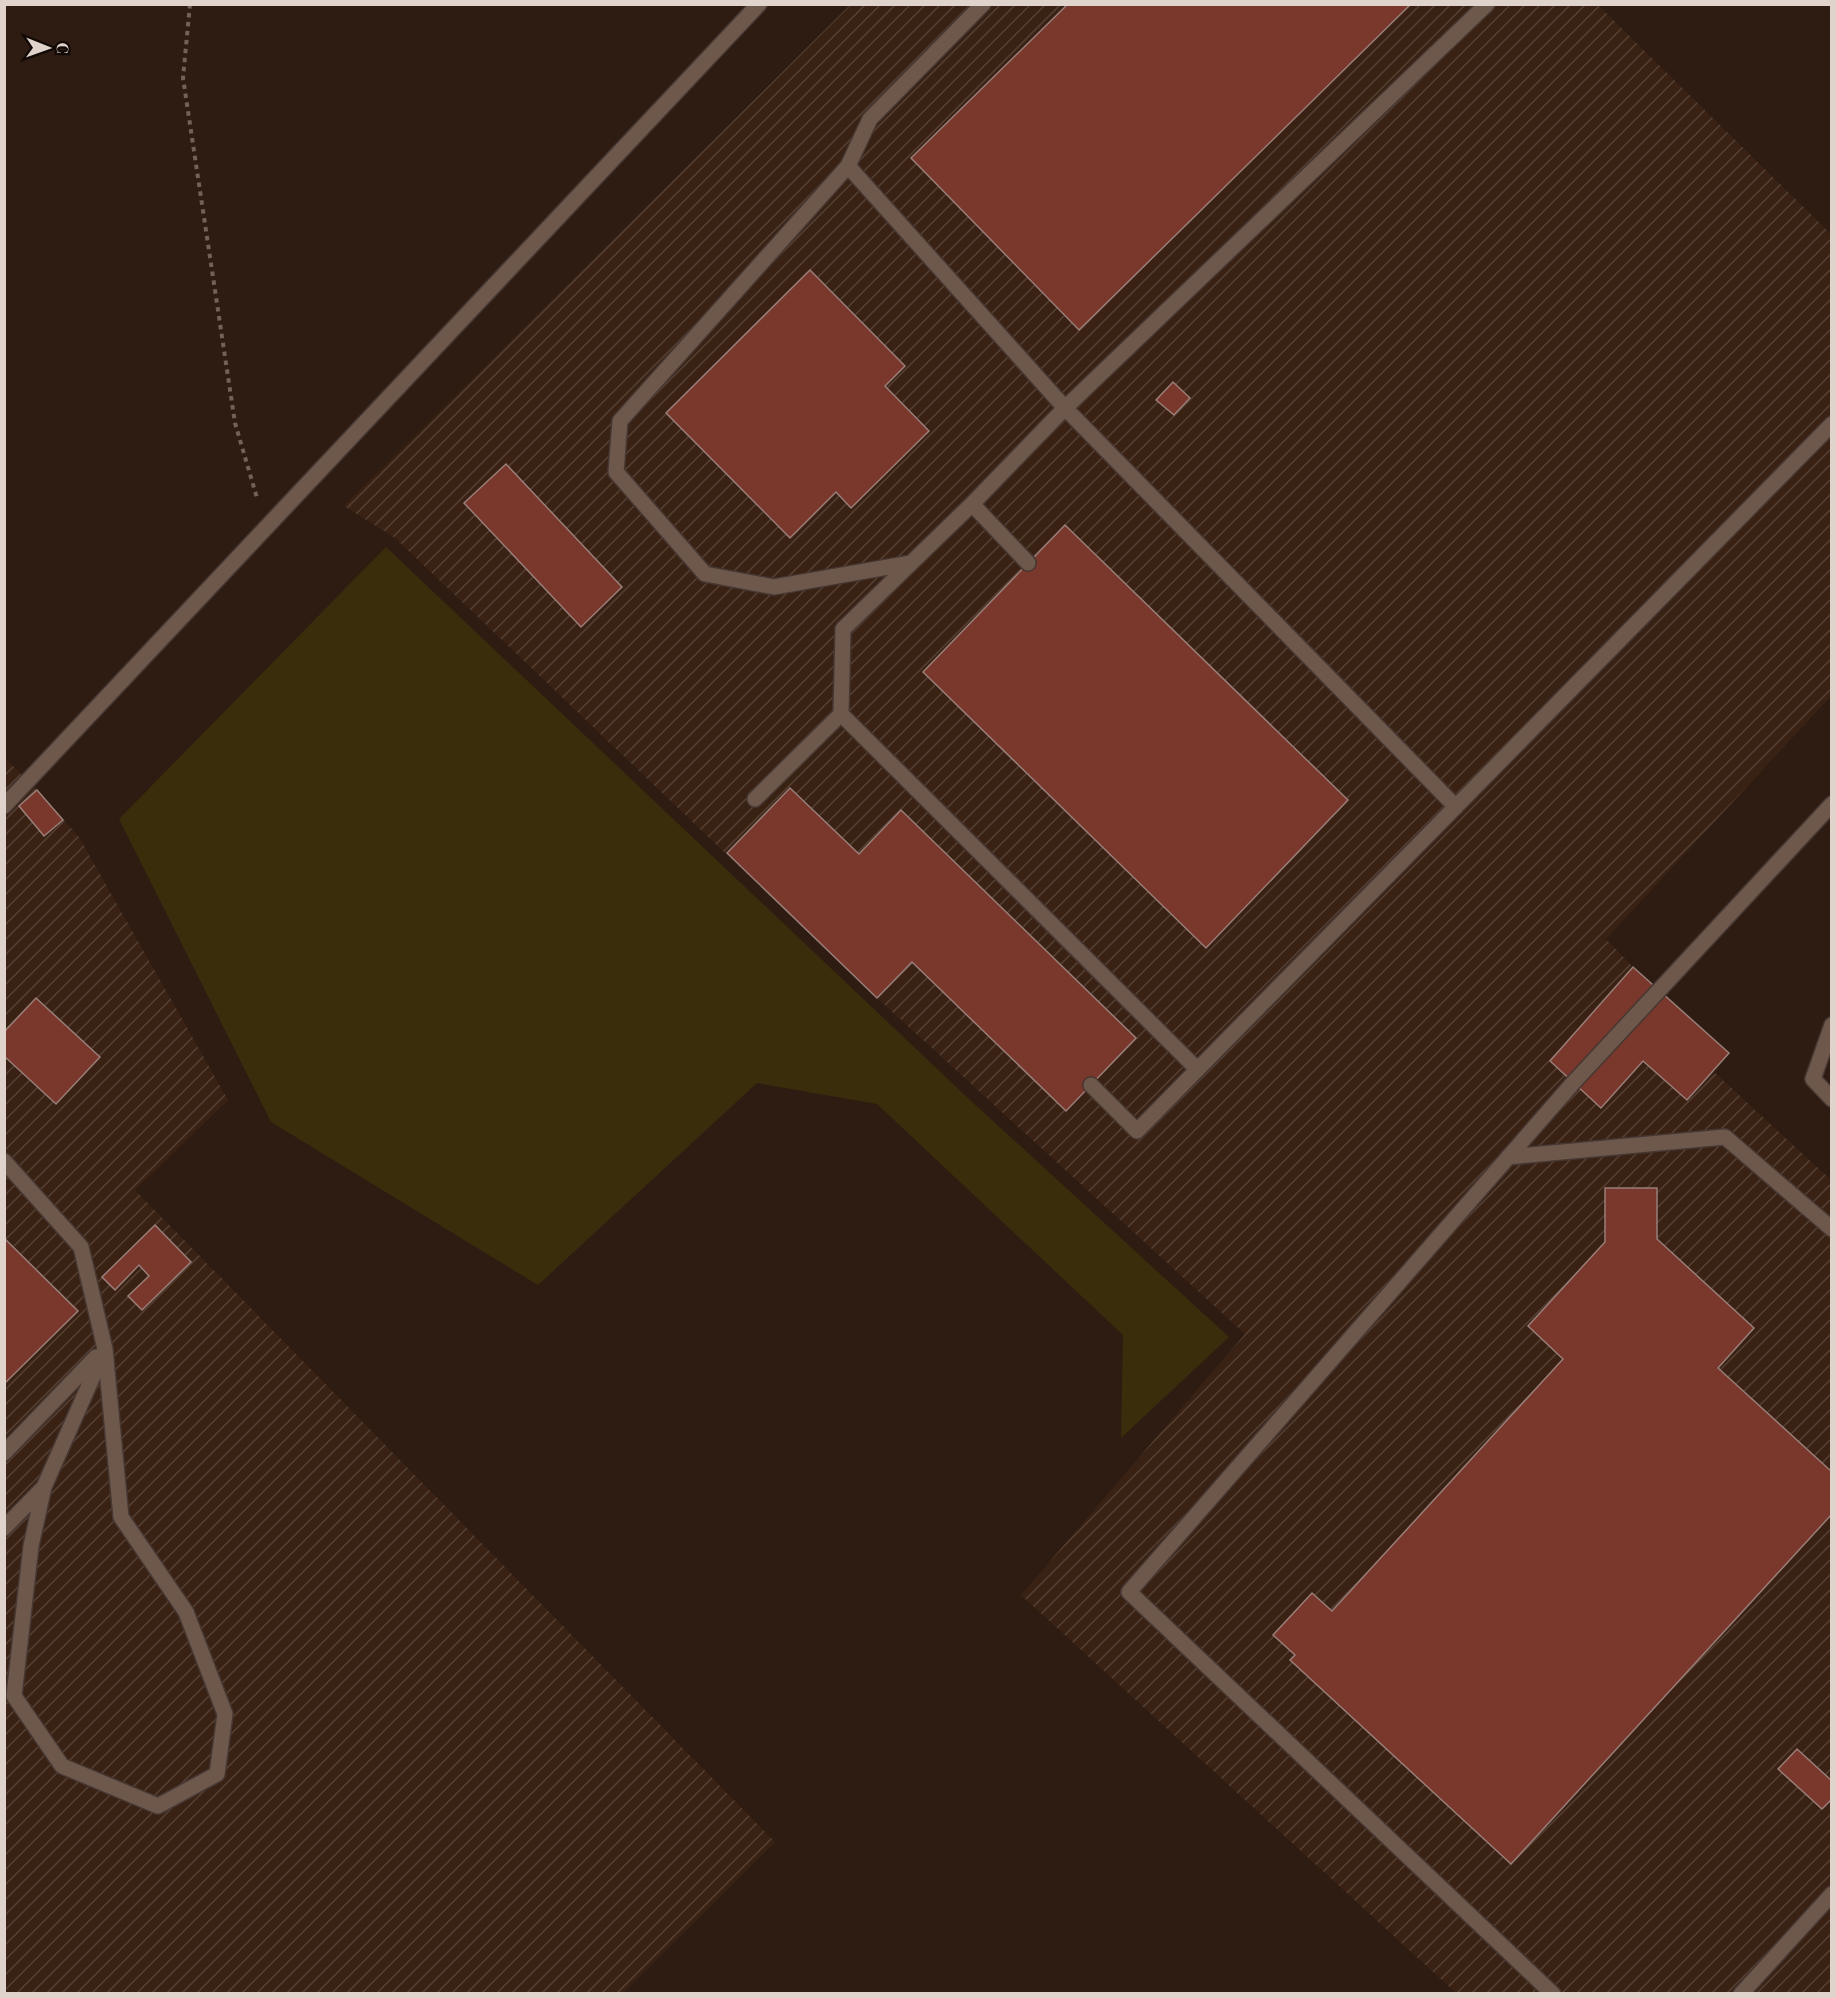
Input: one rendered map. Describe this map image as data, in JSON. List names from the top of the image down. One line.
{"north":"right"}
